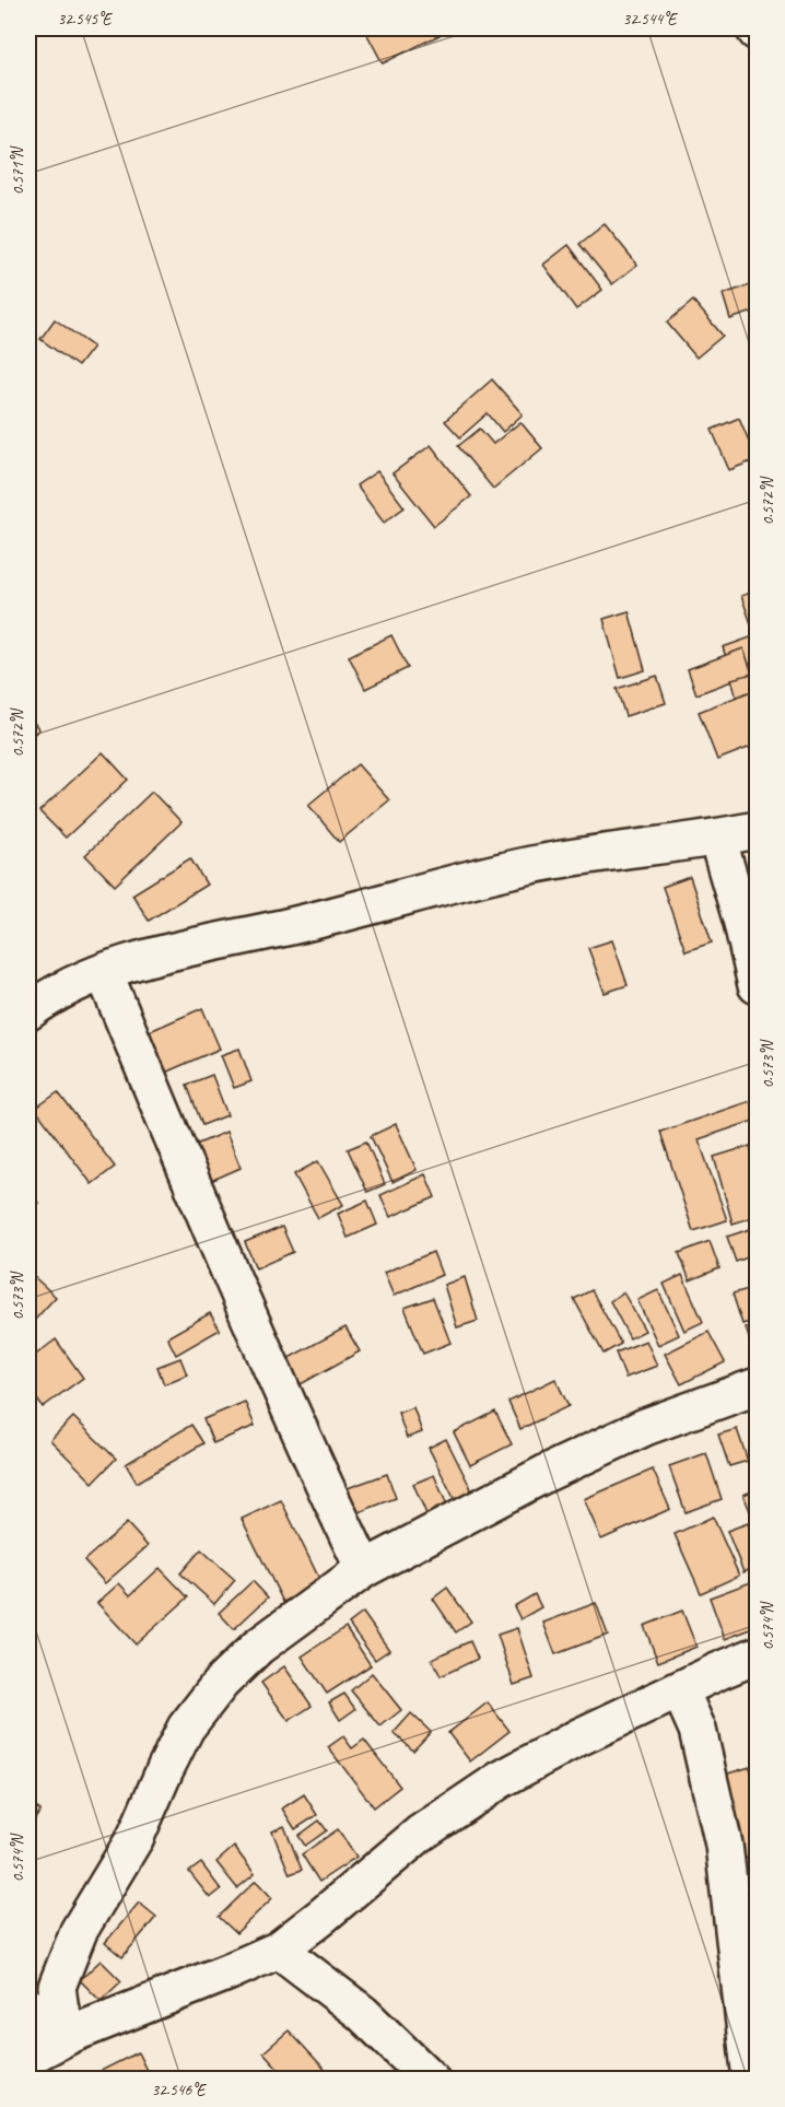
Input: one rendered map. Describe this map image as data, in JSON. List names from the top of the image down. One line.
{"coordinates":["32.545°E","32.544°E","0.571°N","0.572°N","0.573°N","0.574°N","32.546°E"]}
